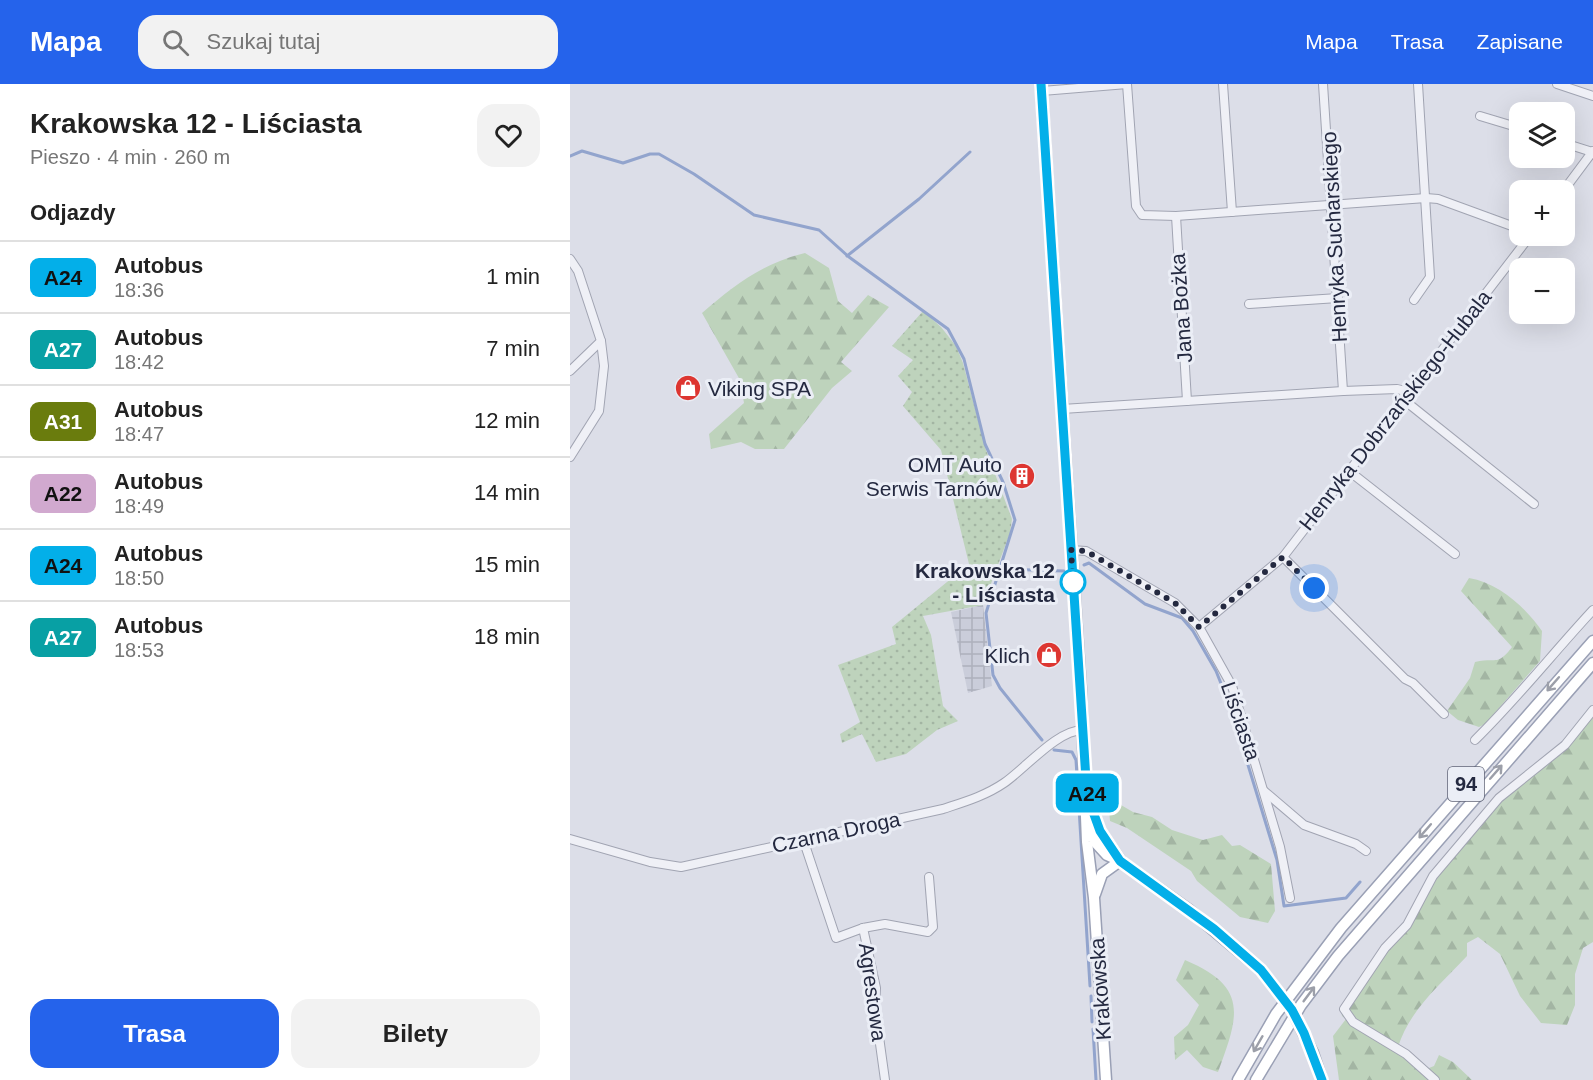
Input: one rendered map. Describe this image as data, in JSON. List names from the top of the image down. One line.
{"streets":{"main road":["94","Krakowska"],"street":["Henryka Sucharskiego","Jana Bożka","Henryka Dobrzańskiego-Hubala","Liściasta","Czarna Droga","Agrestowa"]},"crossings":[["Henryka Dobrzańskiego-Hubala","Liściasta"],["Liściasta","Krakowska"],["Czarna Droga","Krakowska"],["Czarna Droga","Agrestowa"]],"places":{"shop":["Viking SPA","Klich"],"building":["OMT Auto Serwis Tarnów"],"other":["Krakowska 12 - Liściasta"]},"lines":["bus line A24"],"page":{"header":"Mapa","search":"Szukaj tutaj","nav":["Mapa","Trasa","Zapisane"],"heading":[["Krakowska 12 - Liściasta","Pieszo · 4 min · 260 m"],"Odjazdy"],"on_map":"A24","map_buttons":["+","−"],"list":[{"mark":"A24","name":"Autobus","note":"18:36","value":"1 min"},{"mark":"A27","name":"Autobus","note":"18:42","value":"7 min"},{"mark":"A31","name":"Autobus","note":"18:47","value":"12 min"},{"mark":"A22","name":"Autobus","note":"18:49","value":"14 min"},{"mark":"A24","name":"Autobus","note":"18:50","value":"15 min"},{"mark":"A27","name":"Autobus","note":"18:53","value":"18 min"}],"buttons":["Trasa","Bilety"]}}
